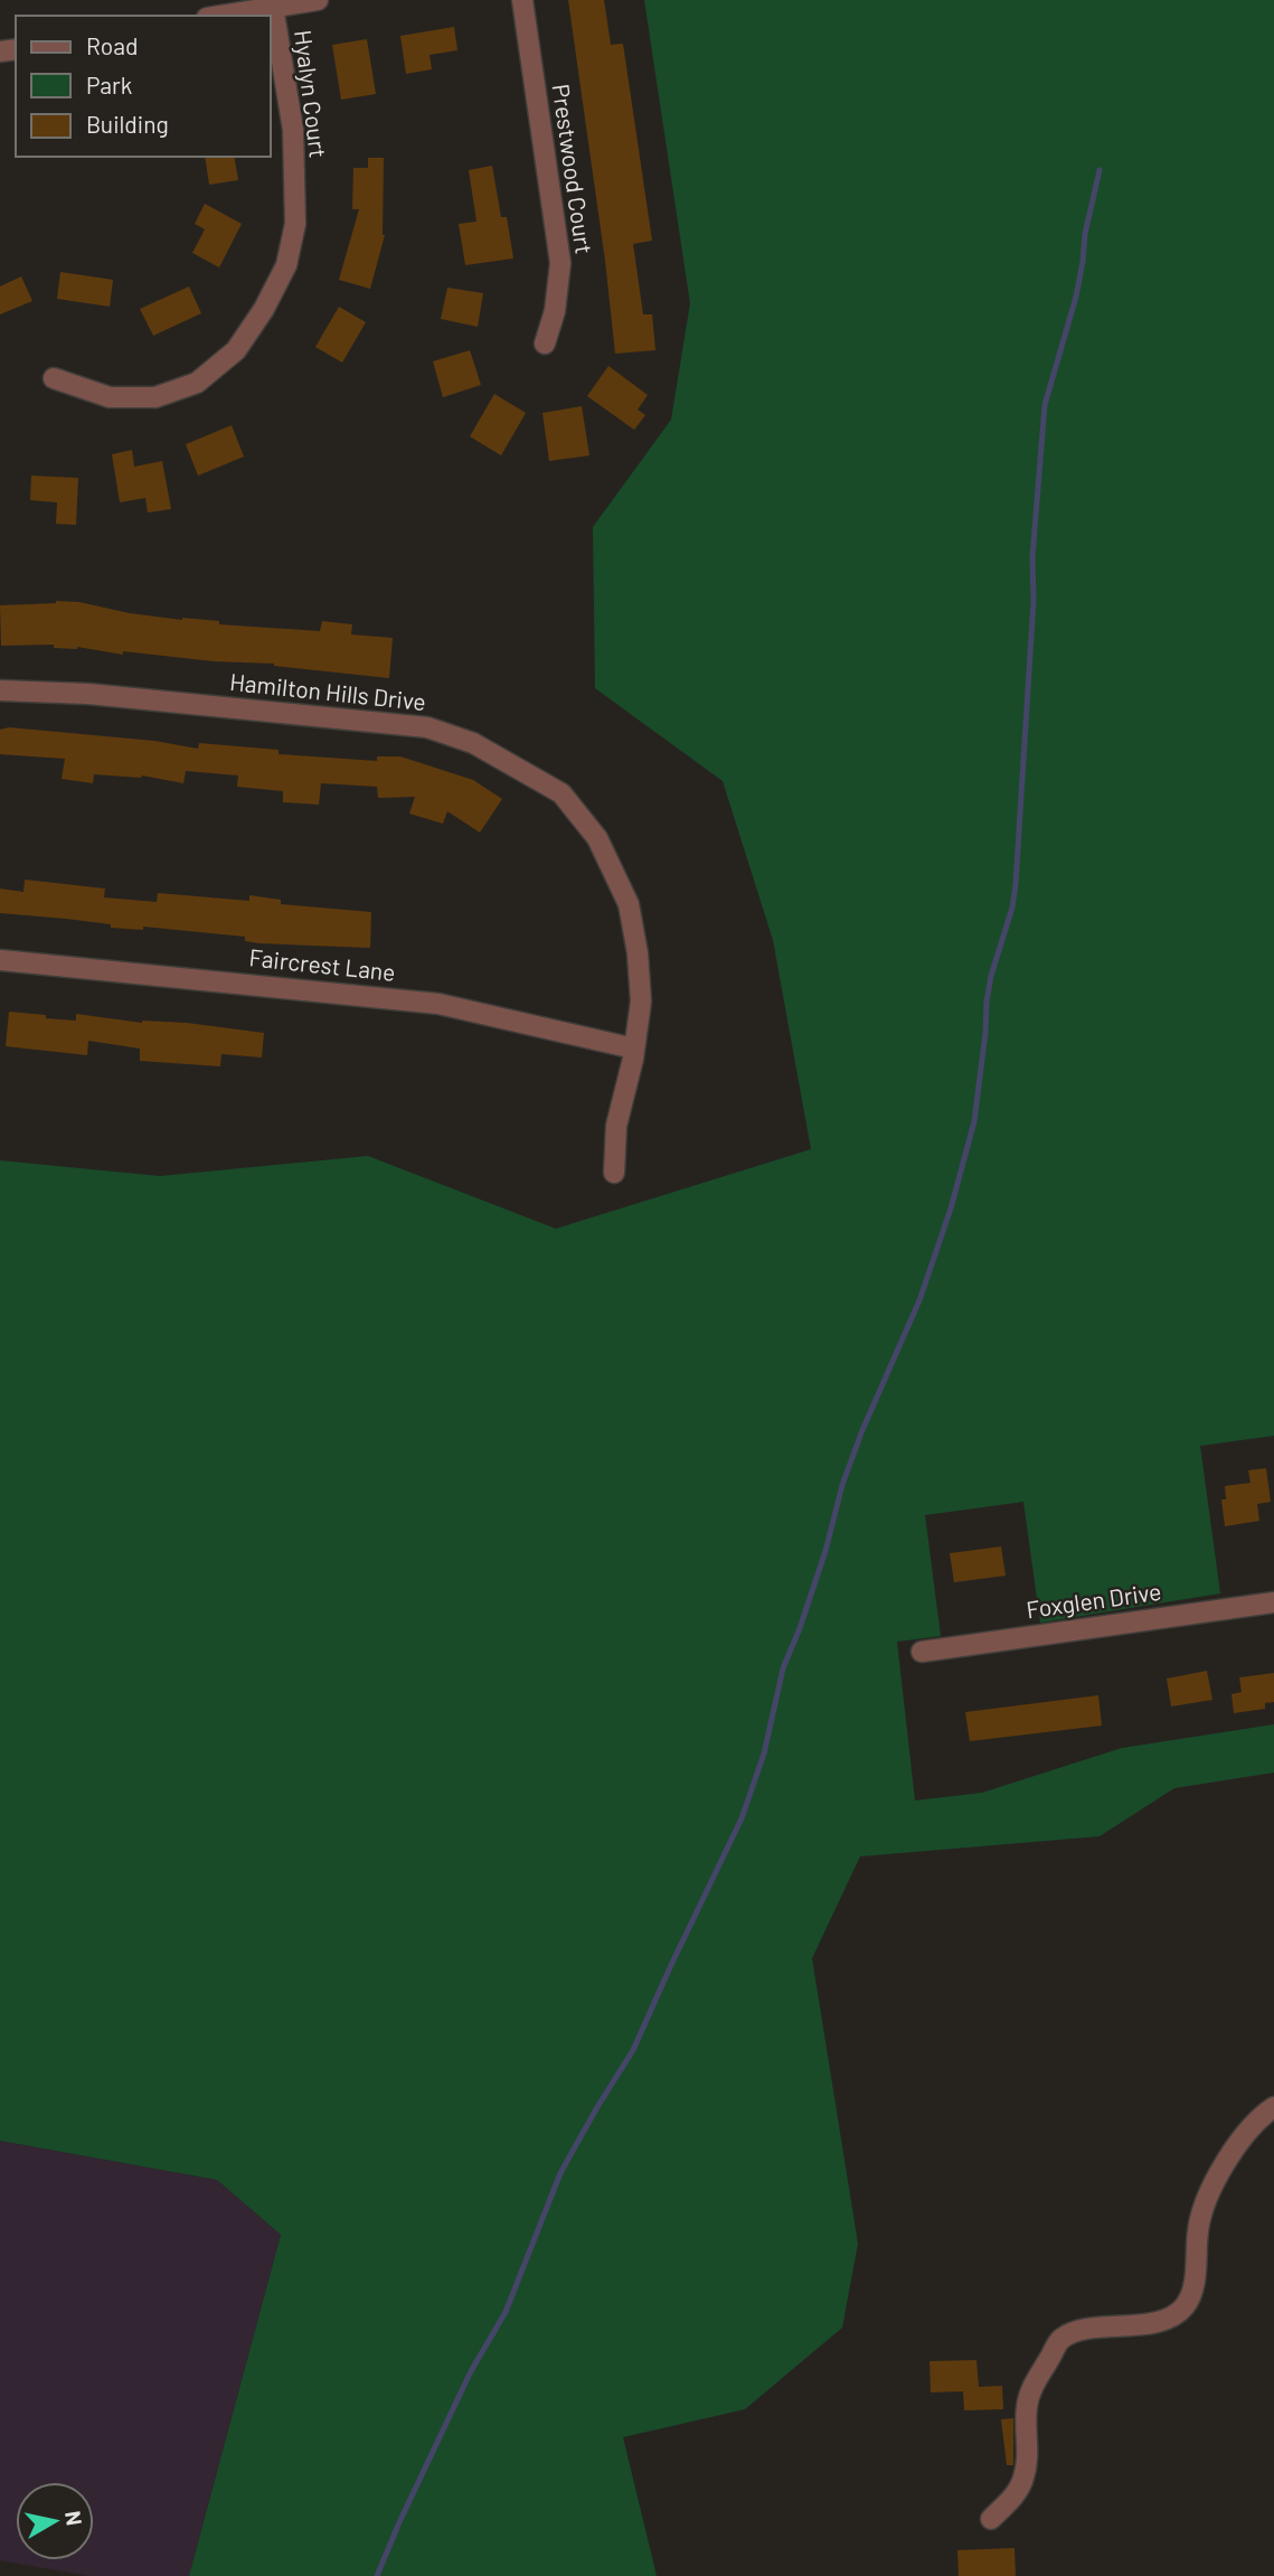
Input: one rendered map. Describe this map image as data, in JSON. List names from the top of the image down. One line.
{"streets":{"street":["Hyalyn Court","Prestwood Court","Hamilton Hills Drive","Faircrest Lane","Foxglen Drive"]},"crossings":[["Hamilton Hills Drive","Faircrest Lane"]],"legend":["Road","Park","Building"],"north":"right"}
